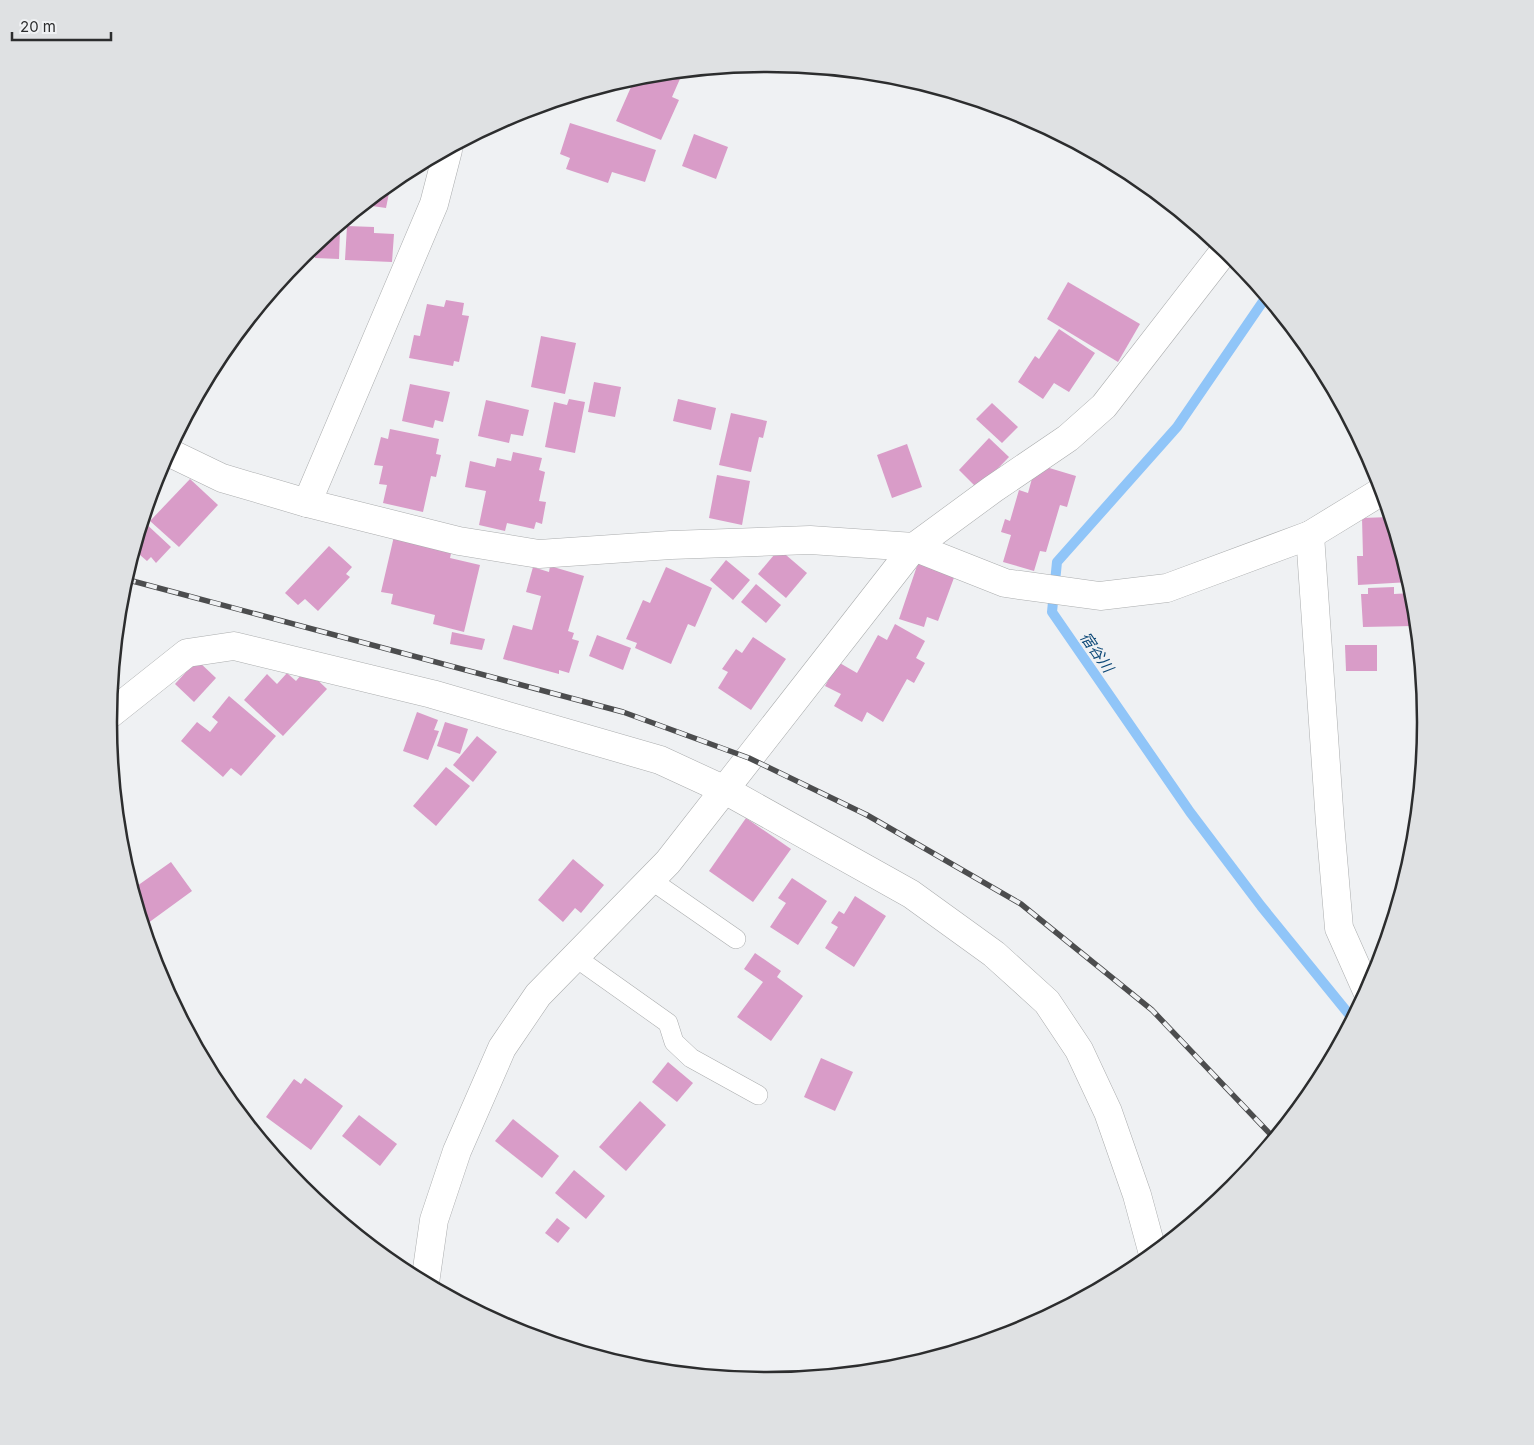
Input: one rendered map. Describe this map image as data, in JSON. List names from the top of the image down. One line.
{"water":["宿谷川"],"scale_bar":"20 m"}
